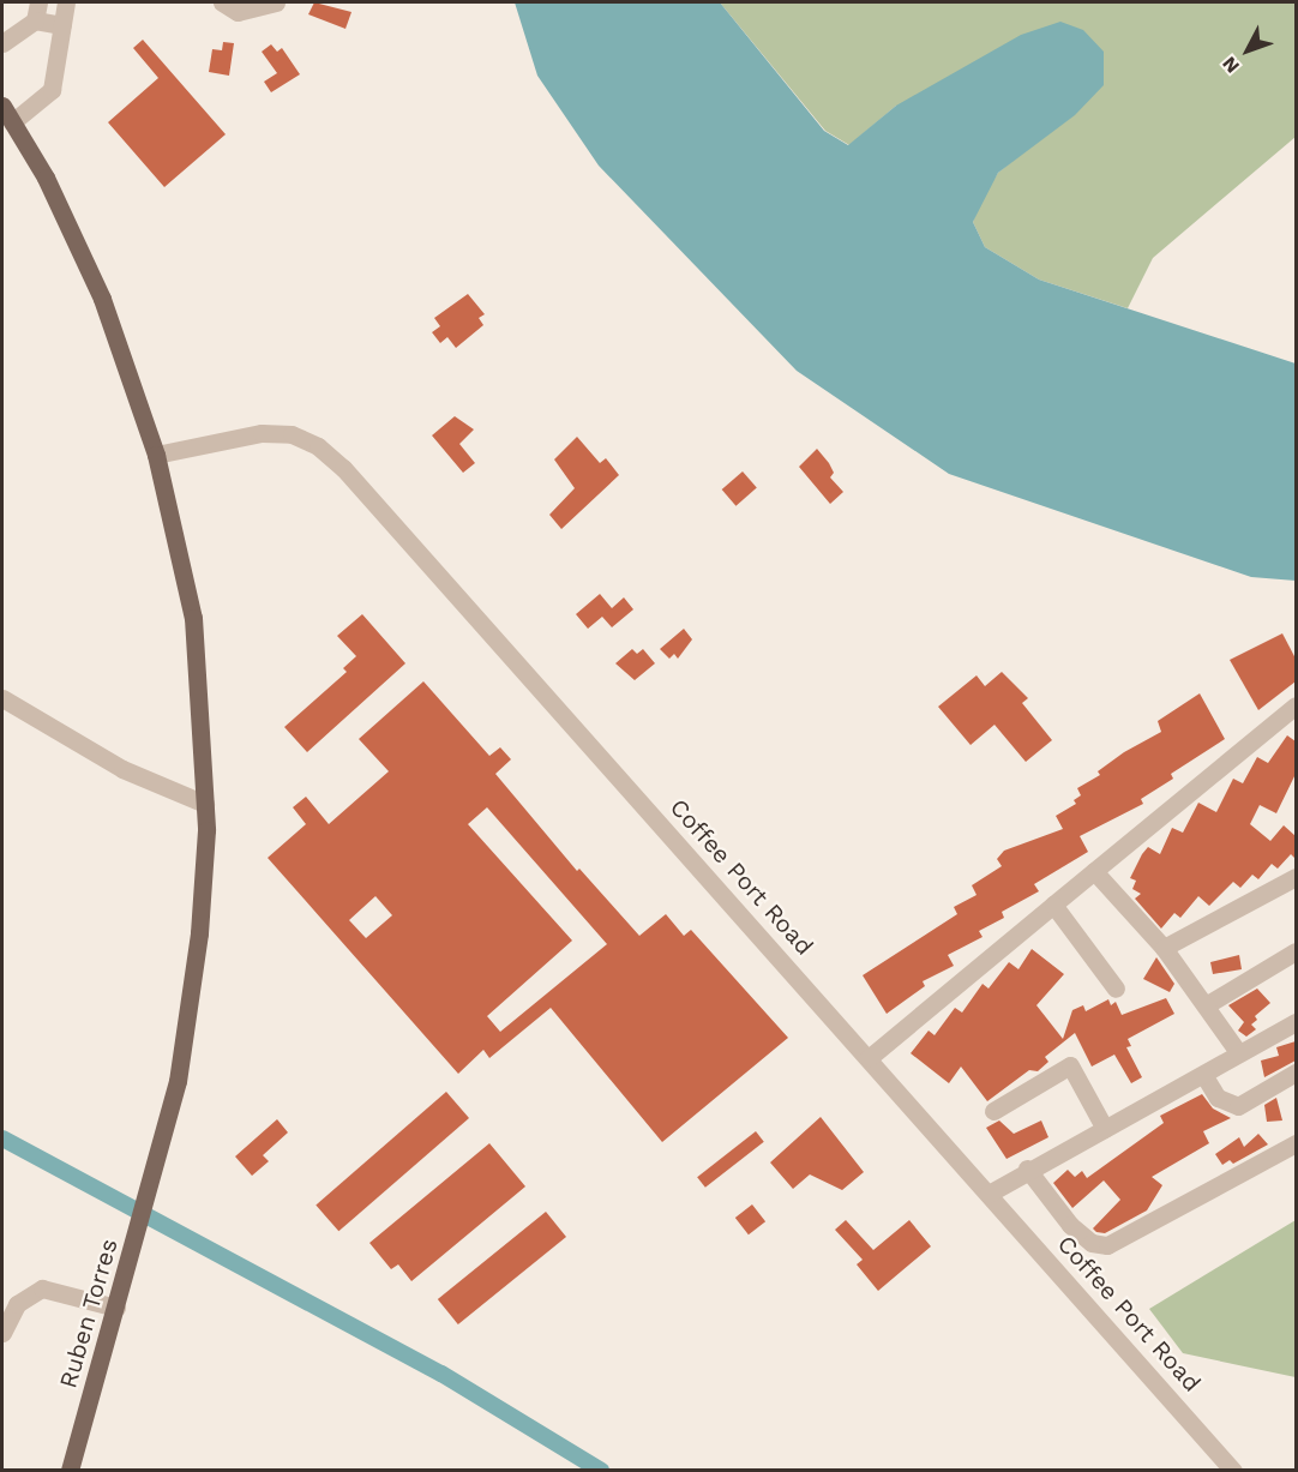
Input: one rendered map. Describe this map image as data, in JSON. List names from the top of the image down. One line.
{"streets":{"main road":["Ruben Torres"],"street":["Coffee Port Road"]},"crossings":[["Coffee Port Road","Ruben Torres"]],"north":"bottom left"}
